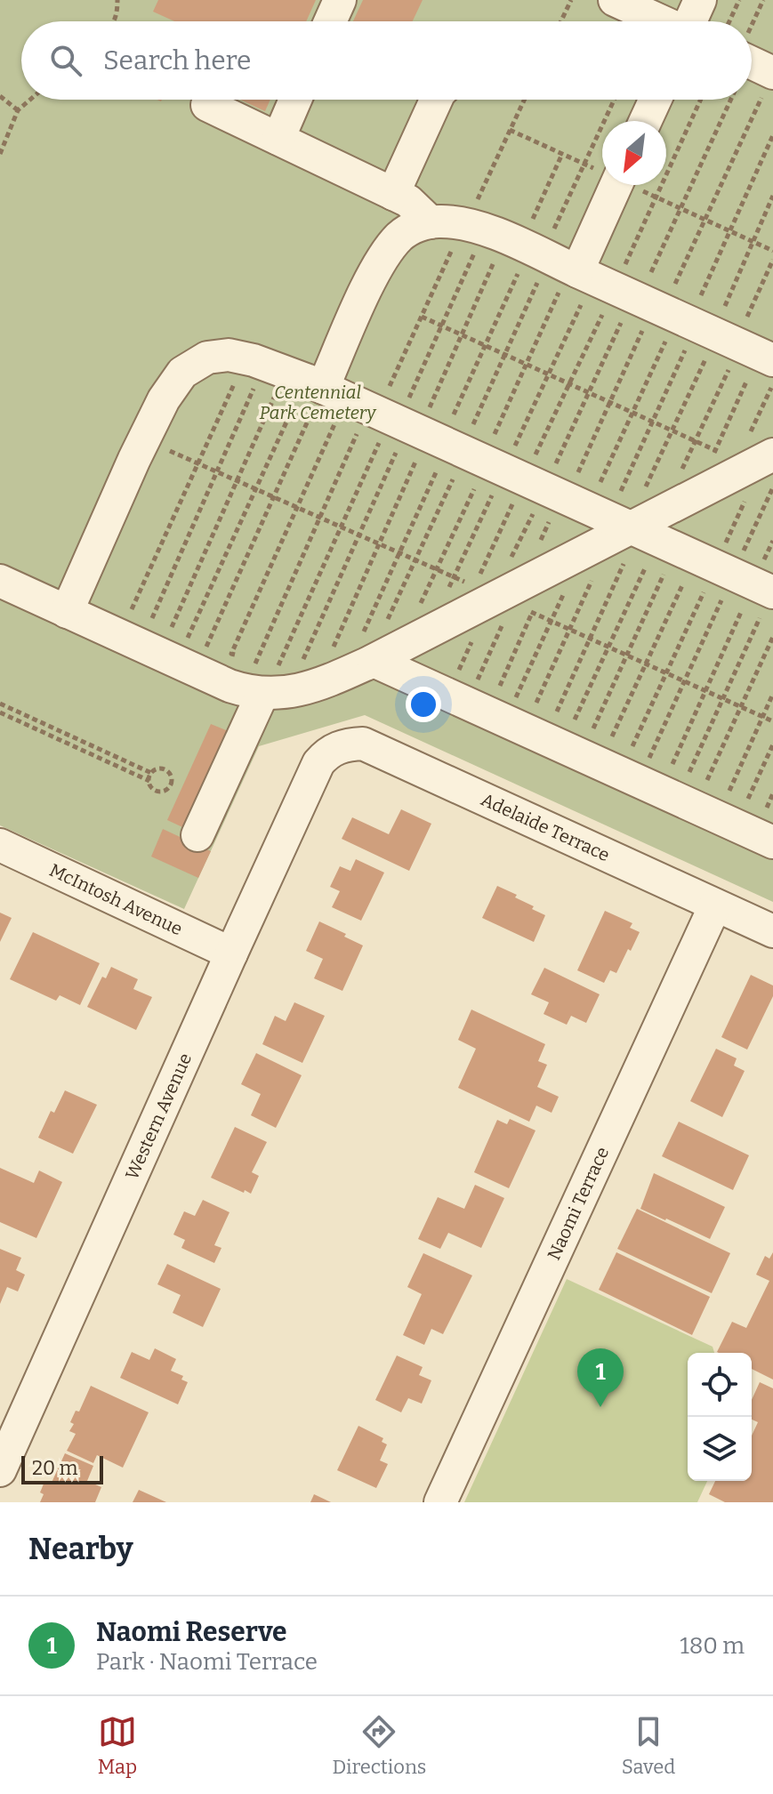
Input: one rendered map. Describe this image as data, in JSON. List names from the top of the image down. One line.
{"streets":{"street":["Adelaide Terrace","McIntosh Avenue","Western Avenue","Naomi Terrace"]},"crossings":[["Adelaide Terrace","Western Avenue"],["Adelaide Terrace","Naomi Terrace"],["McIntosh Avenue","Western Avenue"]],"parks":["Centennial Park Cemetery"],"scale_bar":"20 m","north":"bottom left","page":{"search":"Search here","pins":"1","scale":"20 m","heading":"Nearby","list":[{"mark":"1","name":"Naomi Reserve","note":"Park · Naomi Terrace","value":"180 m"}],"nav":["Map","Directions","Saved"]}}
